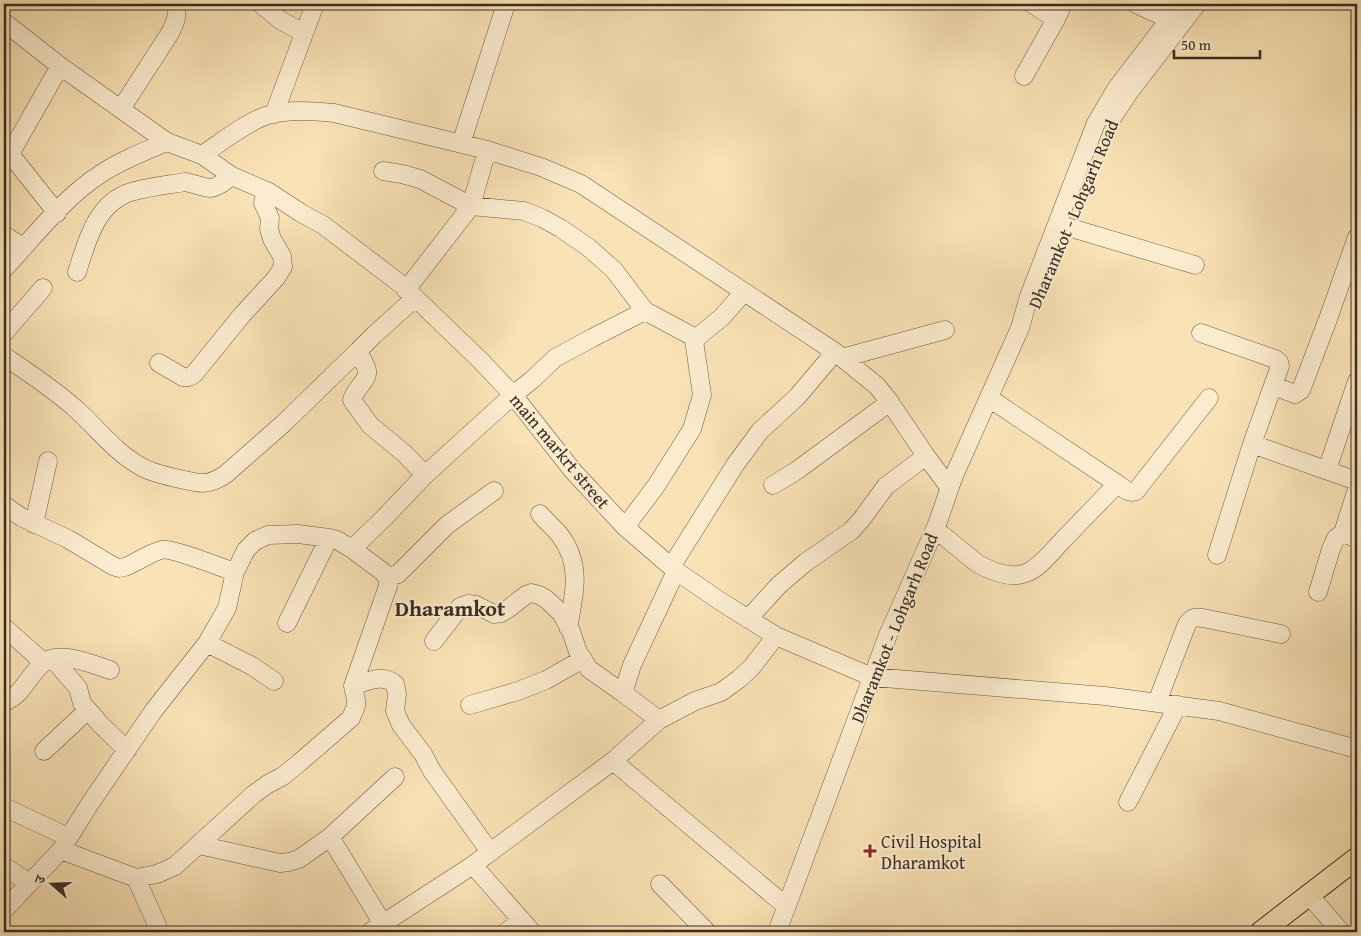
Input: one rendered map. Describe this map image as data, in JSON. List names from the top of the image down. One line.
{"streets":{"street":["Dharamkot - Lohgarh Road","main markrt street"]},"crossings":[["Dharamkot - Lohgarh Road","main markrt street"]],"districts":["Dharamkot"],"places":{"health":["Civil Hospital Dharamkot"]},"scale_bar":"50 m","north":"left"}
